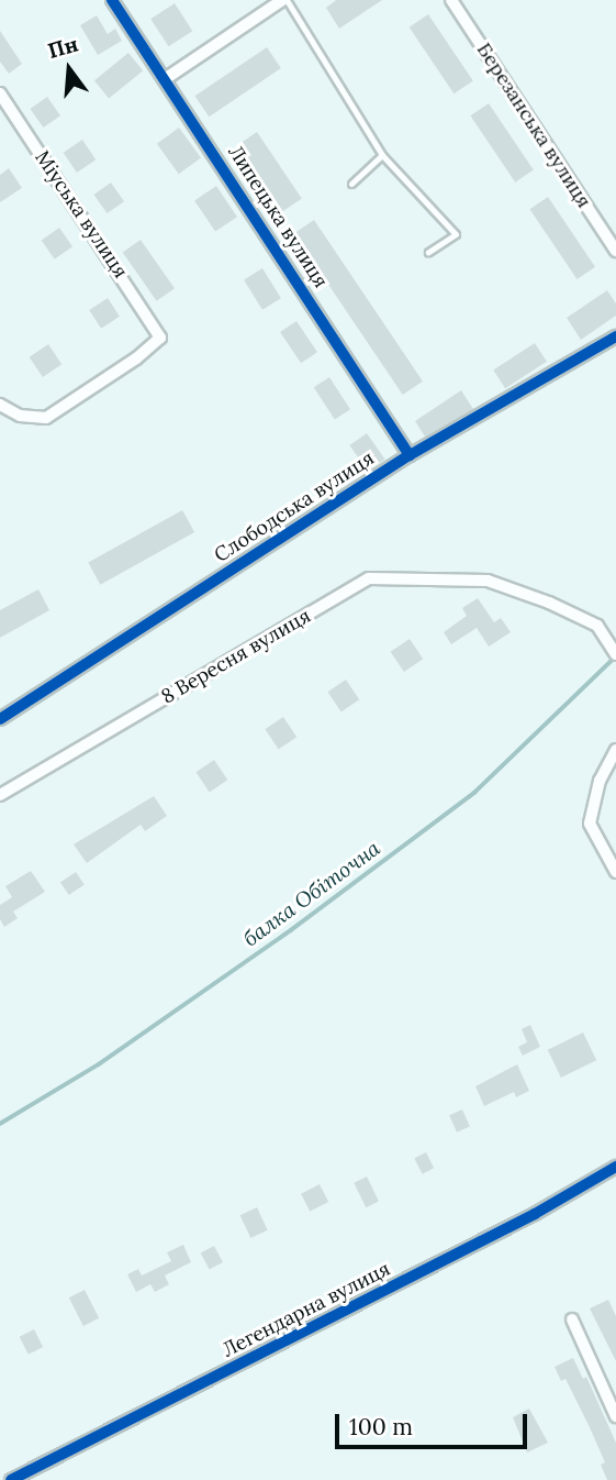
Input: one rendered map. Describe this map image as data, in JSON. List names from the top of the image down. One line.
{"streets":{"street":["Березанська вулиця","Міуська вулиця","Липецька вулиця","Слободська вулиця","8 Вересня вулиця","Легендарна вулиця"]},"crossings":[["Липецька вулиця","Слободська вулиця"]],"water":["балка Обіточна"],"scale_bar":"100 m","north":"top"}
